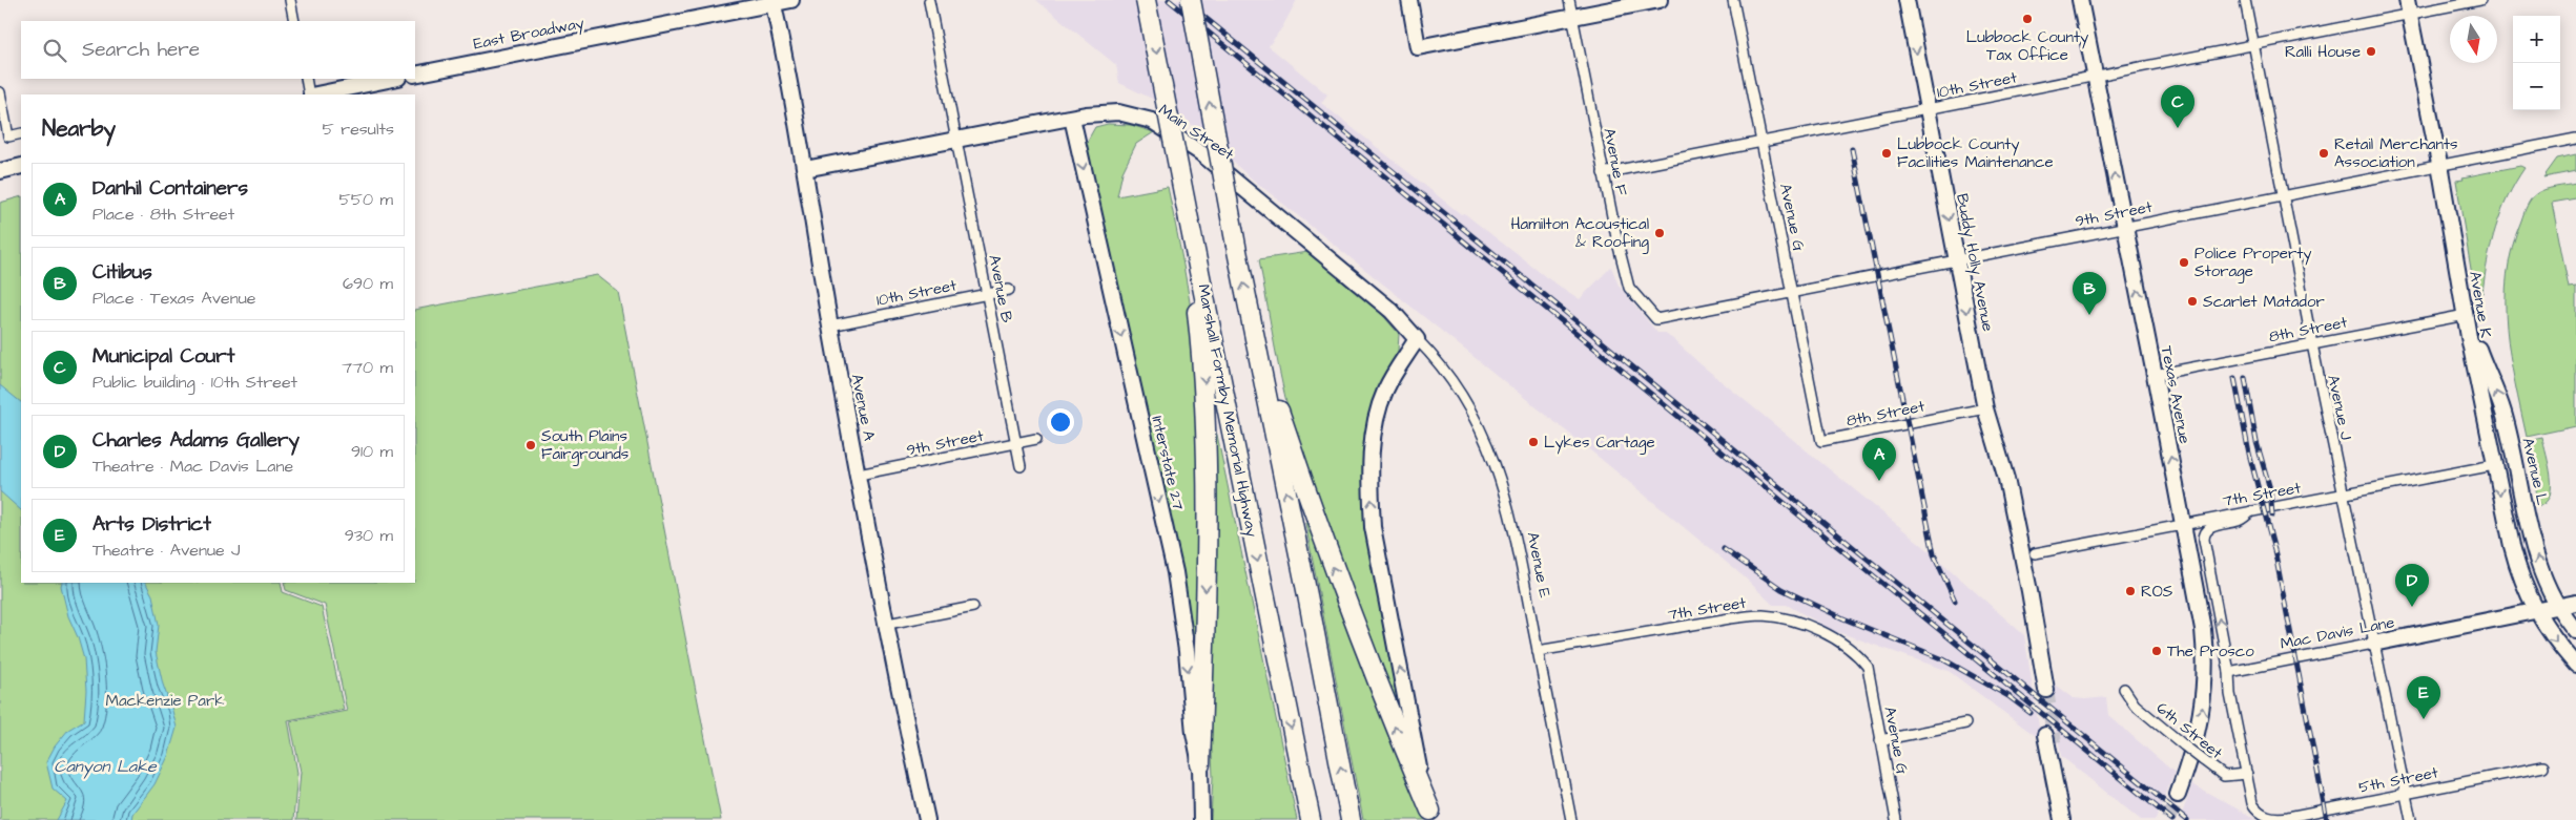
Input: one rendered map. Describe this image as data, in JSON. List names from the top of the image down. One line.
{"streets":{"highway":["Marshall Formby Memorial Highway"],"main road":["East Broadway","Main Street","Buddy Holly Avenue","Avenue K","Texas Avenue","Avenue A","Interstate 27","Avenue L","Mac Davis Lane"],"street":["10th Street","Avenue F","9th Street","Avenue G","Avenue B","8th Street","Avenue J","7th Street","Avenue E","6th Street","5th Street"]},"crossings":[["East Broadway","Avenue A"],["10th Street","Avenue F"],["10th Street","Avenue G"],["10th Street","Buddy Holly Avenue"],["10th Street","Avenue B"],["10th Street","Avenue K"],["10th Street","Texas Avenue"],["10th Street","Avenue A"],["10th Street","Avenue J"],["Main Street","Avenue B"],["Main Street","Avenue A"],["Main Street","Interstate 27"],["Main Street","Avenue E"],["Avenue F","9th Street"],["9th Street","Avenue G"],["9th Street","Buddy Holly Avenue"],["9th Street","Avenue B"],["9th Street","Avenue K"],["9th Street","Texas Avenue"],["9th Street","Avenue A"],["9th Street","Avenue J"],["Avenue G","8th Street"],["Avenue G","7th Street"],["Buddy Holly Avenue","8th Street"],["Avenue K","8th Street"],["Avenue K","Avenue L"],["Avenue K","7th Street"],["Avenue K","Mac Davis Lane"],["8th Street","Texas Avenue"],["8th Street","Avenue J"],["8th Street","Avenue L"],["Texas Avenue","7th Street"],["Avenue J","7th Street"],["Avenue J","Mac Davis Lane"],["Avenue J","5th Street"],["Avenue L","Mac Davis Lane"],["7th Street","Avenue E"],["6th Street","5th Street"]],"one_way":["Buddy Holly Avenue","Texas Avenue","Interstate 27","Avenue L"],"water":["Canyon Lake"],"parks":["Mackenzie Park"],"places":["Lubbock County Tax Office","Ralli House","Lubbock County Facilities Maintenance","Retail Merchants Association","Hamilton Acoustical & Roofing","Police Property Storage","Scarlet Matador","Lykes Cartage","South Plains Fairgrounds","ROS","The Prosco"],"north":"bottom","page":{"map_buttons":["+","−"],"search":"Search here","pins":["C","B","A","D","E"],"heading":["Nearby","5 results"],"list":[{"mark":"A","name":"Danhil Containers","note":"Place · 8th Street","value":"550 m"},{"mark":"B","name":"Citibus","note":"Place · Texas Avenue","value":"690 m"},{"mark":"C","name":"Municipal Court","note":"Public building · 10th Street","value":"770 m"},{"mark":"D","name":"Charles Adams Gallery","note":"Theatre · Mac Davis Lane","value":"910 m"},{"mark":"E","name":"Arts District","note":"Theatre · Avenue J","value":"930 m"}]}}
